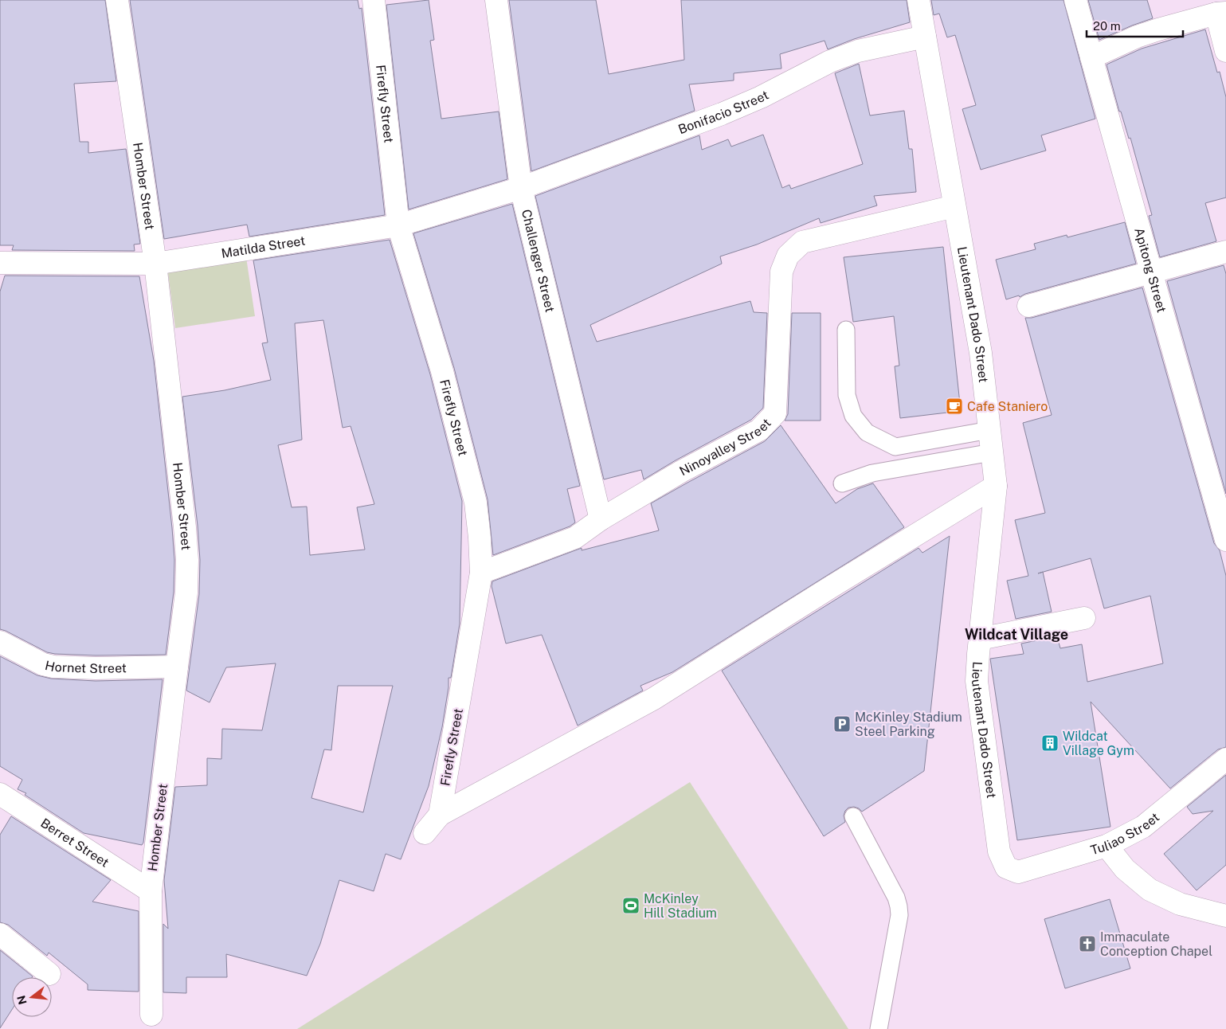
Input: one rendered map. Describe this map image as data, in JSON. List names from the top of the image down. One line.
{"streets":{"street":["Firefly Street","Bonifacio Street","Homber Street","Matilda Street","Challenger Street","Apitong Street","Lieutenant Dado Street","Ninoyalley Street","Hornet Street","Tuliao Street","Berret Street"]},"crossings":[["Firefly Street","Matilda Street"],["Firefly Street","Ninoyalley Street"],["Bonifacio Street","Matilda Street"],["Bonifacio Street","Challenger Street"],["Bonifacio Street","Lieutenant Dado Street"],["Homber Street","Matilda Street"],["Homber Street","Hornet Street"],["Homber Street","Berret Street"],["Matilda Street","Challenger Street"],["Challenger Street","Ninoyalley Street"],["Lieutenant Dado Street","Ninoyalley Street"],["Lieutenant Dado Street","Tuliao Street"]],"districts":["Wildcat Village"],"places":{"cafe":["Cafe Staniero"],"parking":["McKinley Stadium Steel Parking"],"building":["Wildcat Village Gym"],"sports":["McKinley Hill Stadium"],"church":["Immaculate Conception Chapel"]},"scale_bar":"20 m","north":"left"}
